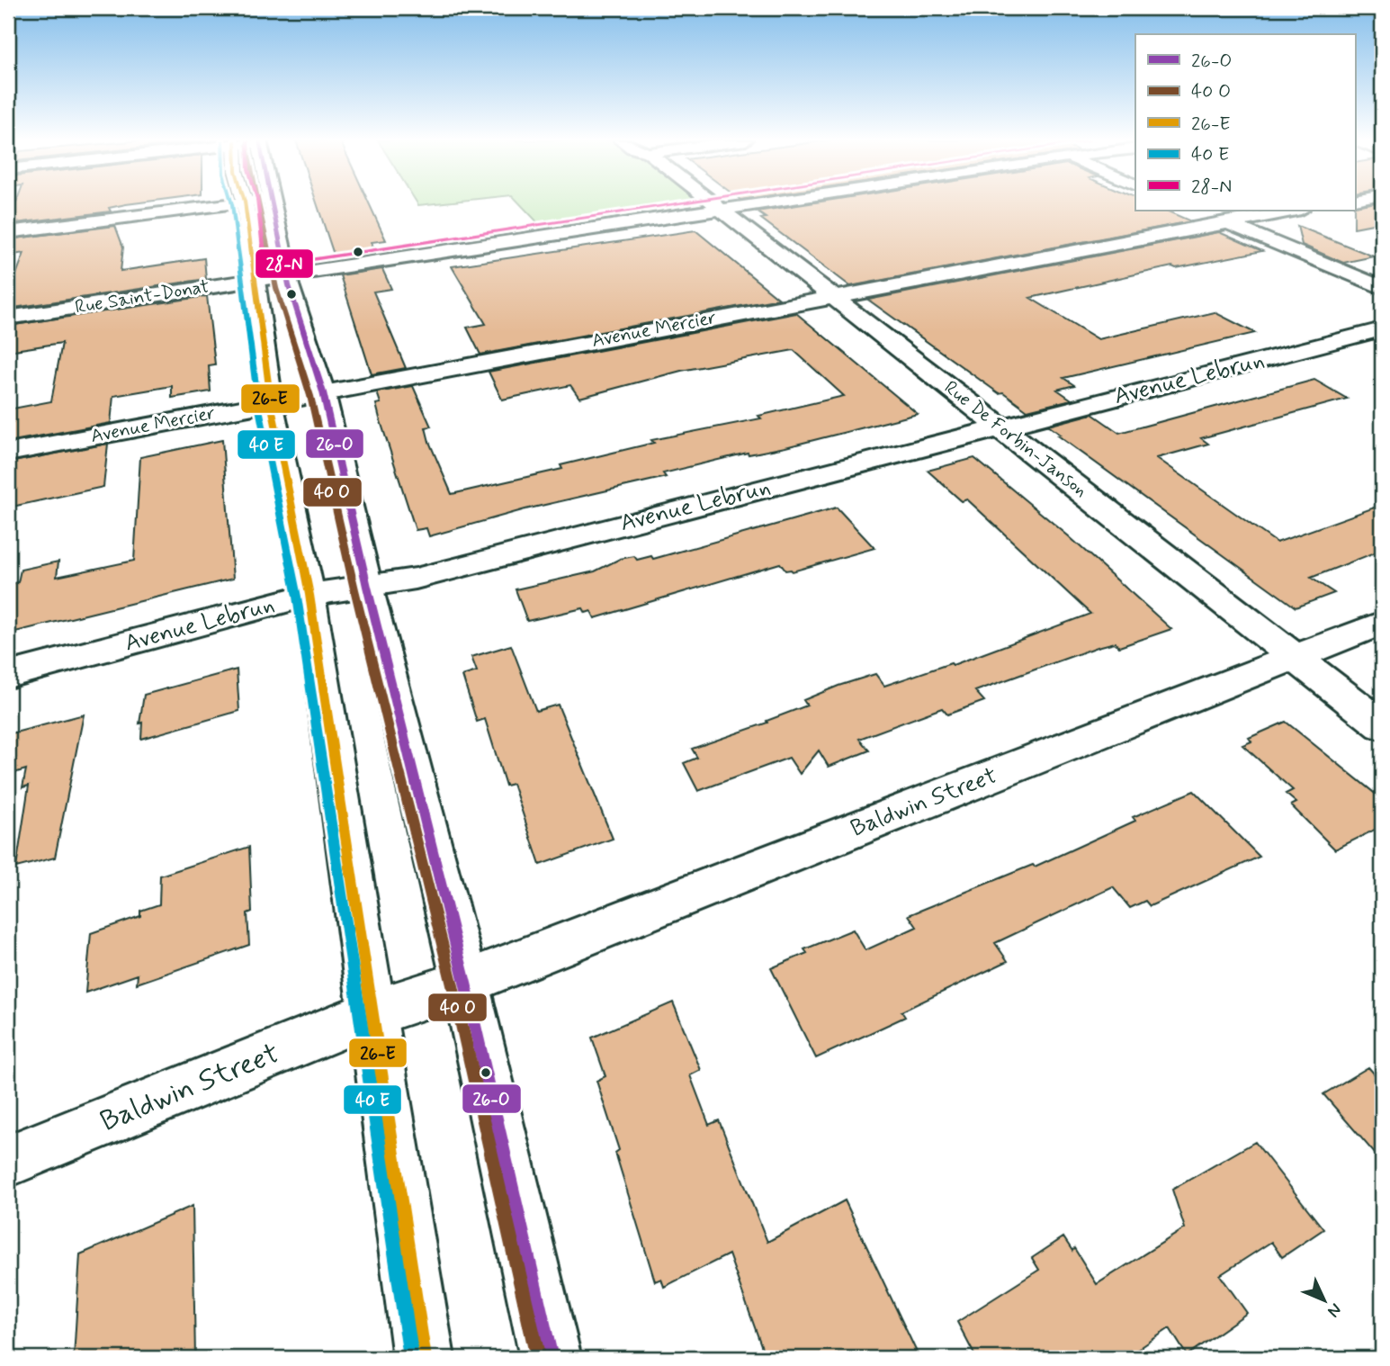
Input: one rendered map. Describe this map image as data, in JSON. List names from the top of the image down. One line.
{"streets":{"street":["Rue Saint-Donat","Avenue Mercier","Avenue Lebrun","Rue De Forbin-Janson","Baldwin Street"]},"crossings":[["Rue Saint-Donat","Rue De Forbin-Janson"],["Avenue Mercier","Rue De Forbin-Janson"],["Avenue Lebrun","Rue De Forbin-Janson"],["Rue De Forbin-Janson","Baldwin Street"]],"lines":["transit line 26-O","transit line 26-E","transit line 28-N"],"legend":["26-O","40 O","26-E","40 E","28-N"],"north":"bottom right"}
